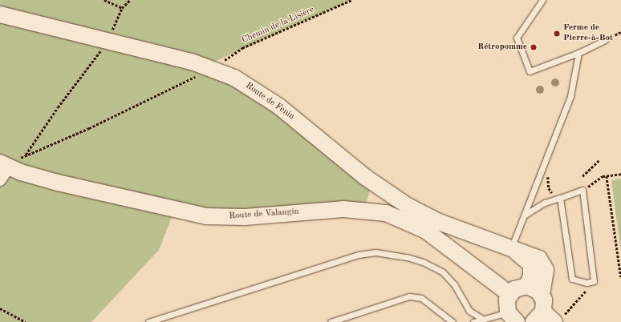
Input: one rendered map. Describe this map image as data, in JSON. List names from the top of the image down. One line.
{"streets":{"street":["Route de Fenin","Route de Valangin"],"path":["Chemin de la Lisière"]},"crossings":[["Chemin de la Lisière","Route de Fenin"]],"places":["Ferme de Pierre-à-Bot","Rétropomme"]}
